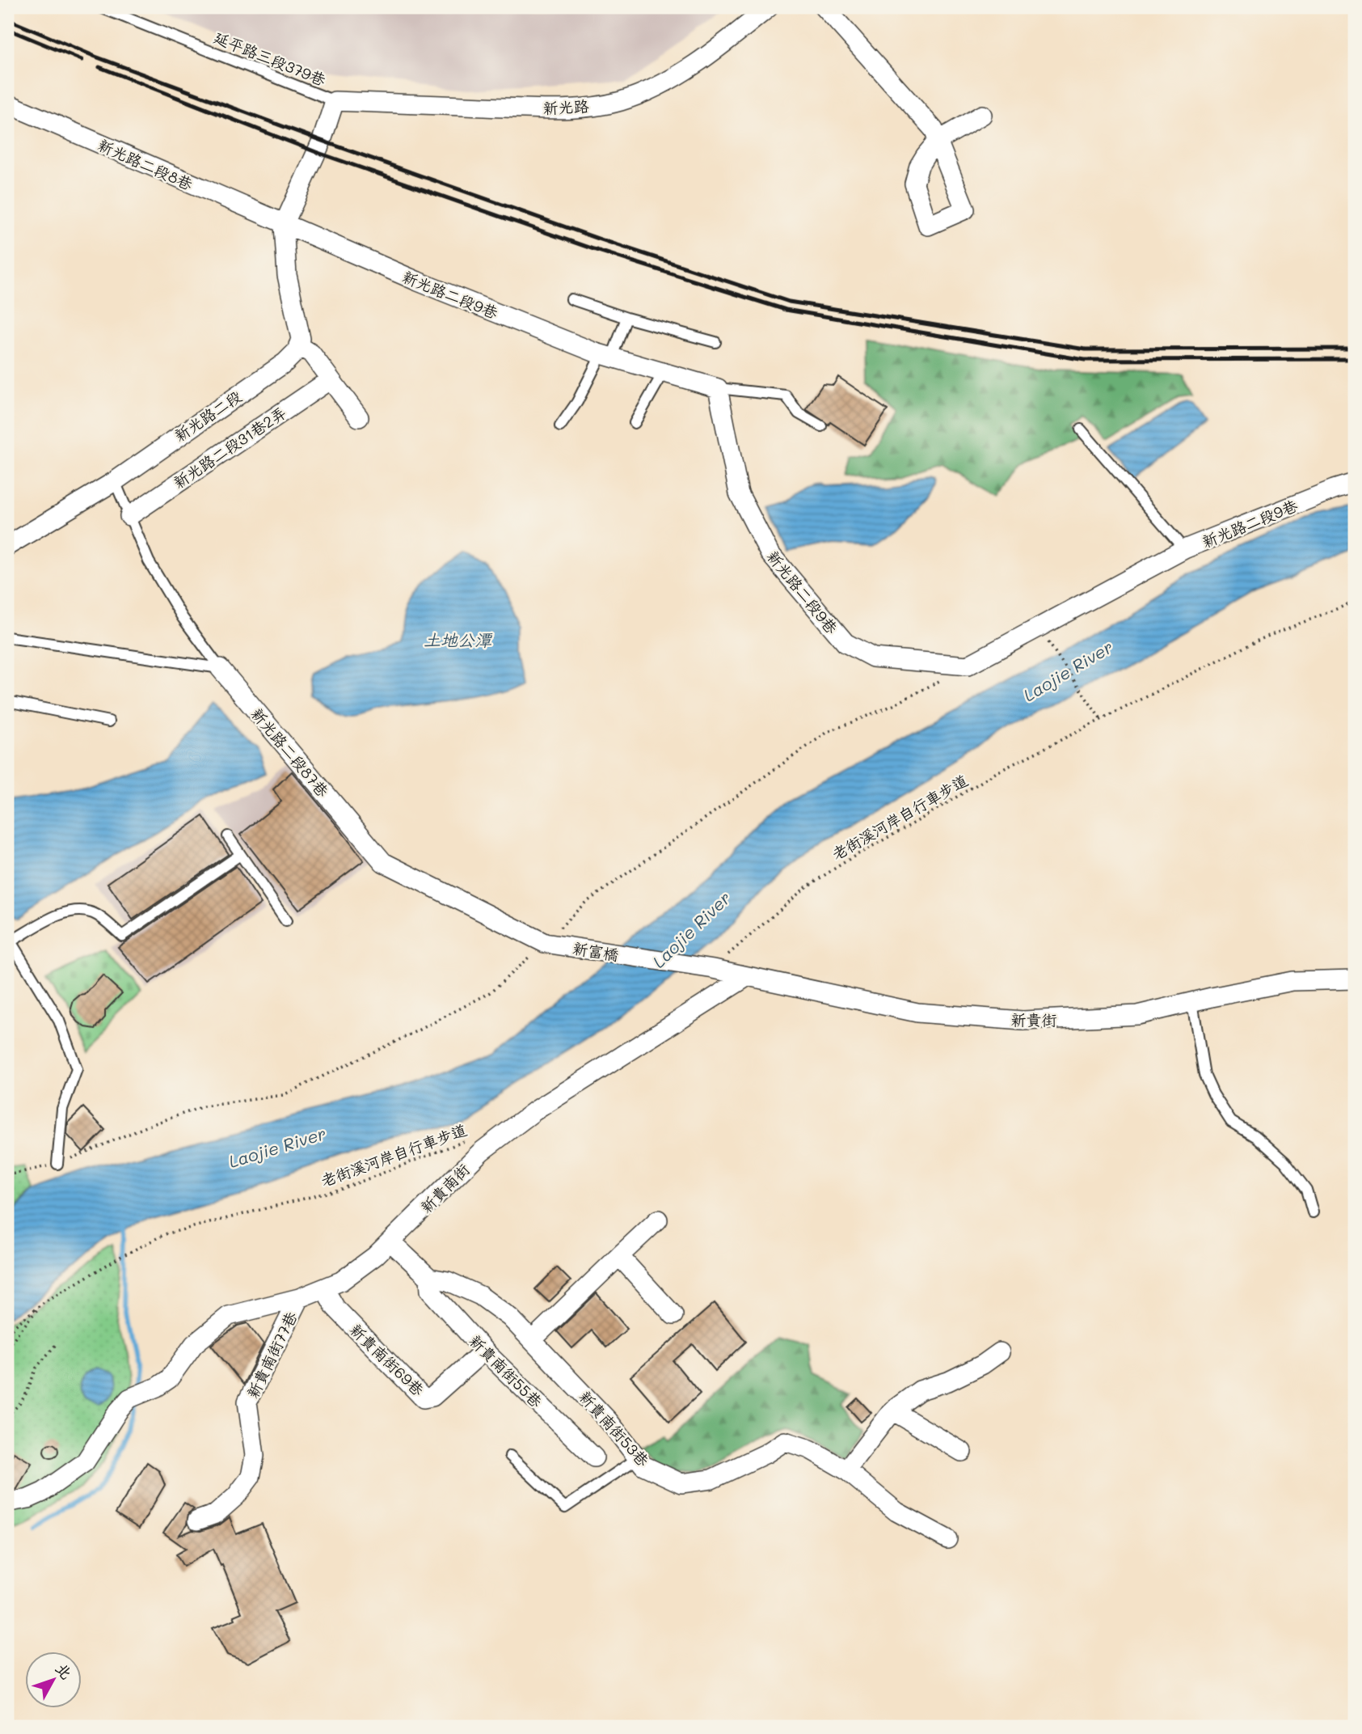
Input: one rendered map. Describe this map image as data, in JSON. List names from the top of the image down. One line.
{"streets":{"street":["新光路","新光路二段8巷","新光路二段9巷","新光路二段","新光路二段31巷2弄","新光路二段87巷","新富橋","新貴街","新貴南街","新貴南街77巷","新貴南街69巷","新貴南街55巷","新貴南街53巷"],"lane":["延平路三段379巷"],"path":["老街溪河岸自行車步道"]},"crossings":[["延平路三段379巷","新光路"],["新光路二段8巷","新光路二段9巷"],["新光路二段87巷","新富橋"],["老街溪河岸自行車步道","新富橋"],["老街溪河岸自行車步道","新貴街"],["新富橋","新貴街"],["新貴街","新貴南街"],["新貴南街","新貴南街77巷"],["新貴南街","新貴南街69巷"],["新貴南街","新貴南街53巷"],["新貴南街69巷","新貴南街55巷"],["新貴南街55巷","新貴南街53巷"]],"water":["土地公潭","Laojie River"],"north":"top right"}
